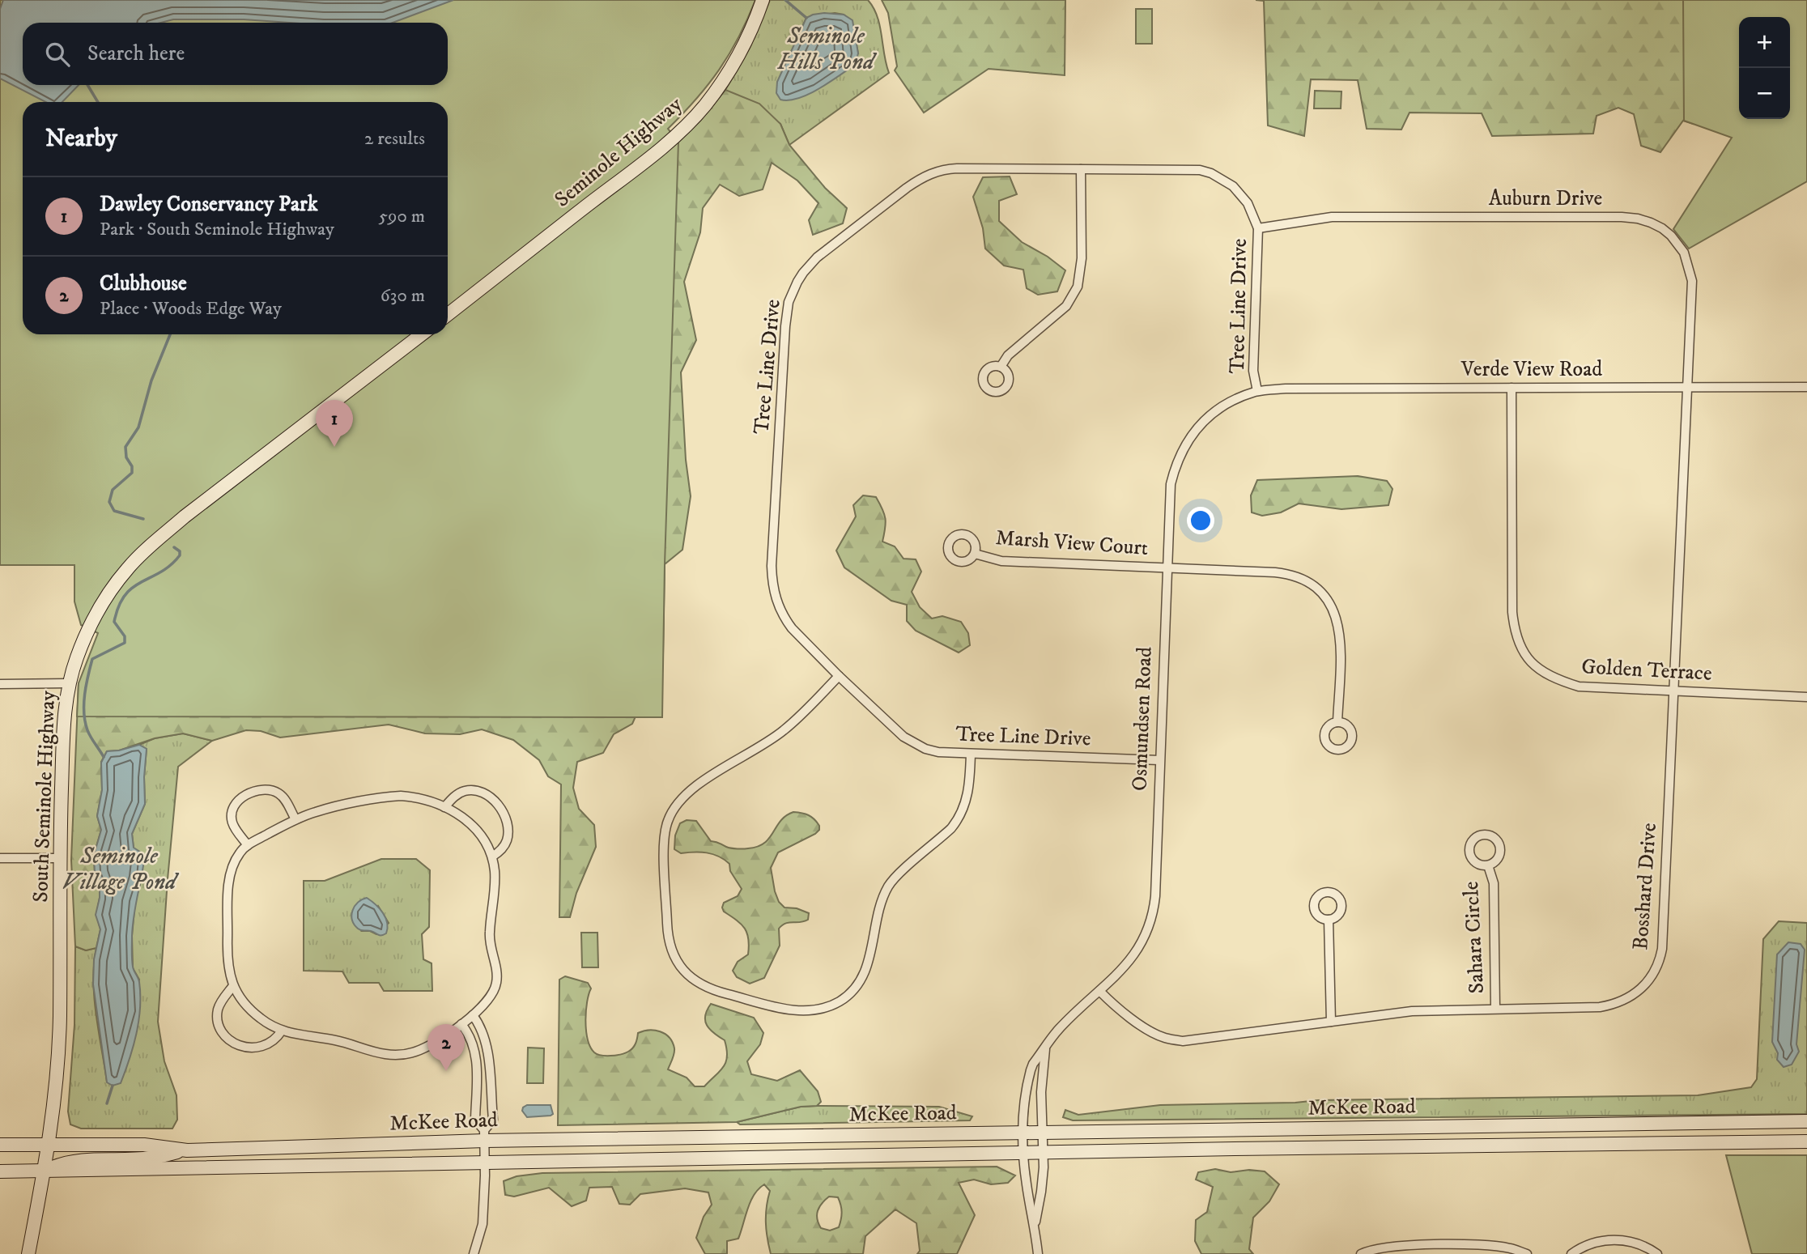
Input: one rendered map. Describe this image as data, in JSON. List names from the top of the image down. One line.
{"streets":{"main road":["Seminole Highway","South Seminole Highway","McKee Road"],"street":["Auburn Drive","Tree Line Drive","Verde View Road","Marsh View Court","Golden Terrace","Osmundsen Road","Bosshard Drive","Sahara Circle"]},"crossings":[["Auburn Drive","Tree Line Drive"],["Auburn Drive","Verde View Road"],["Auburn Drive","Bosshard Drive"],["Tree Line Drive","Verde View Road"],["Tree Line Drive","Osmundsen Road"],["Verde View Road","Golden Terrace"],["Verde View Road","Osmundsen Road"],["Verde View Road","Bosshard Drive"],["Marsh View Court","Osmundsen Road"],["Golden Terrace","Bosshard Drive"],["Osmundsen Road","Bosshard Drive"],["Osmundsen Road","McKee Road"],["South Seminole Highway","McKee Road"],["Bosshard Drive","Sahara Circle"]],"water":["Seminole Hills Pond","Seminole Village Pond"],"page":{"map_buttons":["+","−"],"search":"Search here","heading":["Nearby","2 results"],"list":[{"mark":"1","name":"Dawley Conservancy Park","note":"Park · South Seminole Highway","value":"590 m"},{"mark":"2","name":"Clubhouse","note":"Place · Woods Edge Way","value":"630 m"}],"pins":["1","2"]}}
